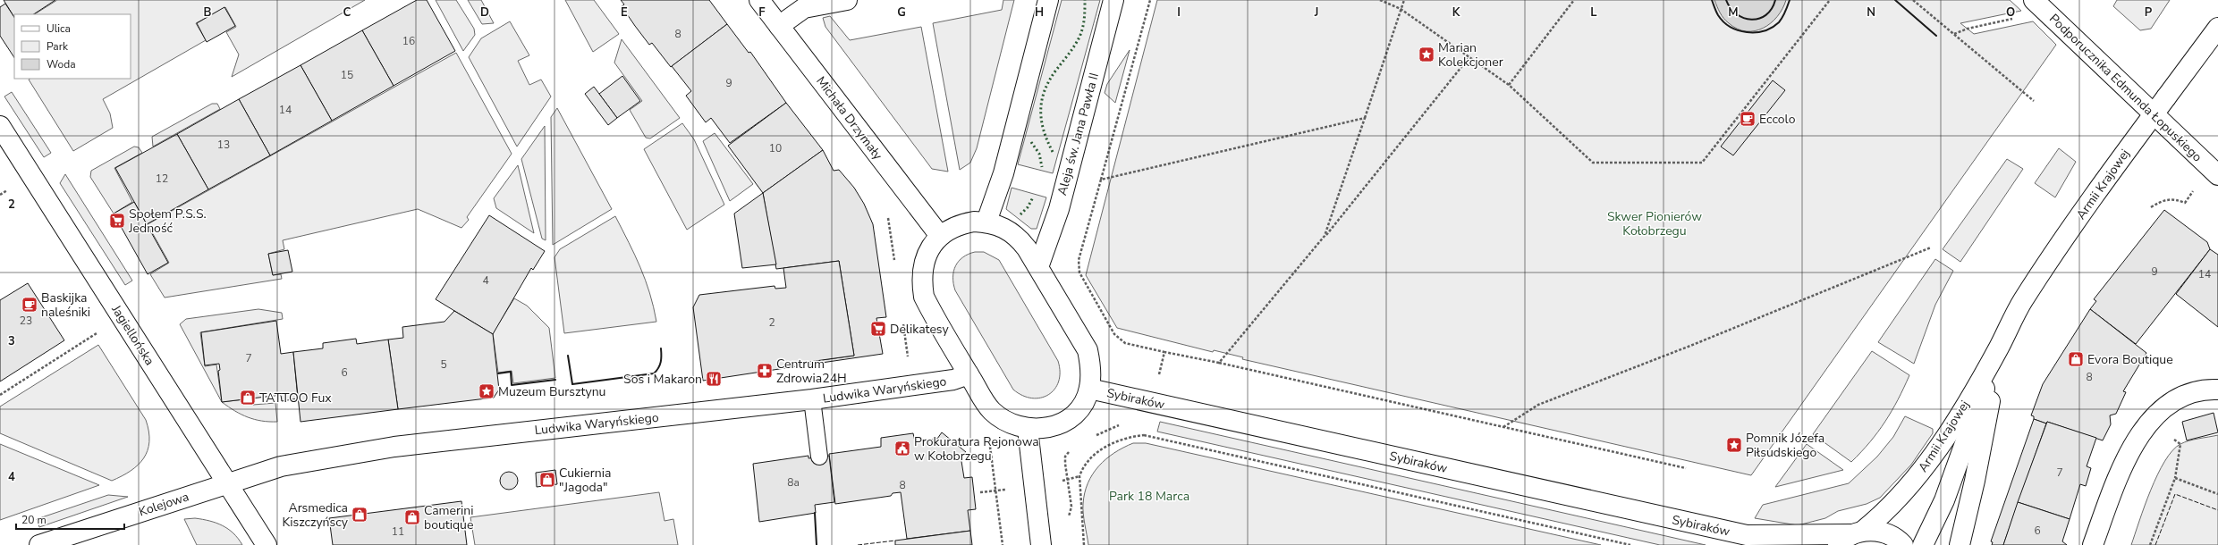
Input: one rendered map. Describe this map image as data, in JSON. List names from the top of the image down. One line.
{"streets":{"street":["Podporucznika Edmunda Łopuskiego","Michała Drzymały","Aleja św. Jana Pawła II","Armii Krajowej","Jagiellońska","Ludwika Waryńskiego","Sybiraków","Kolejowa"]},"crossings":[["Podporucznika Edmunda Łopuskiego","Armii Krajowej"],["Armii Krajowej","Sybiraków"],["Jagiellońska","Ludwika Waryńskiego"],["Jagiellońska","Kolejowa"],["Ludwika Waryńskiego","Kolejowa"]],"parks":["Skwer Pionierów Kołobrzegu","Park 18 Marca"],"places":{"place":["Marian Kolekcjoner","Muzeum Bursztynu","Pomnik Józefa Piłsudskiego"],"cafe":["Eccolo","Baskijka naleśniki"],"supermarket":["Społem P.S.S. Jedność","Delikatesy"],"shop":["Evora Boutique","TATTOO Fux","Cukiernia \"Jagoda\"","Arsmedica Kiszczyńscy","Camerini boutique"],"pharmacy":["Centrum Zdrowia24H"],"restaurant":["Sos i Makaron"],"public building":["Prokuratura Rejonowa w Kołobrzegu"]},"house_numbers":["8","16","15","9","14","13","10","12","9","14","4","23","2","7","5","6","8","7","8a","8","6","11"],"legend":["Ulica","Park","Woda"],"scale_bar":"20 m","grid":{"columns":["B","C","D","E","F","G","H","I","J","K","L","M","N","O","P"],"rows":["2","3","4"]}}
